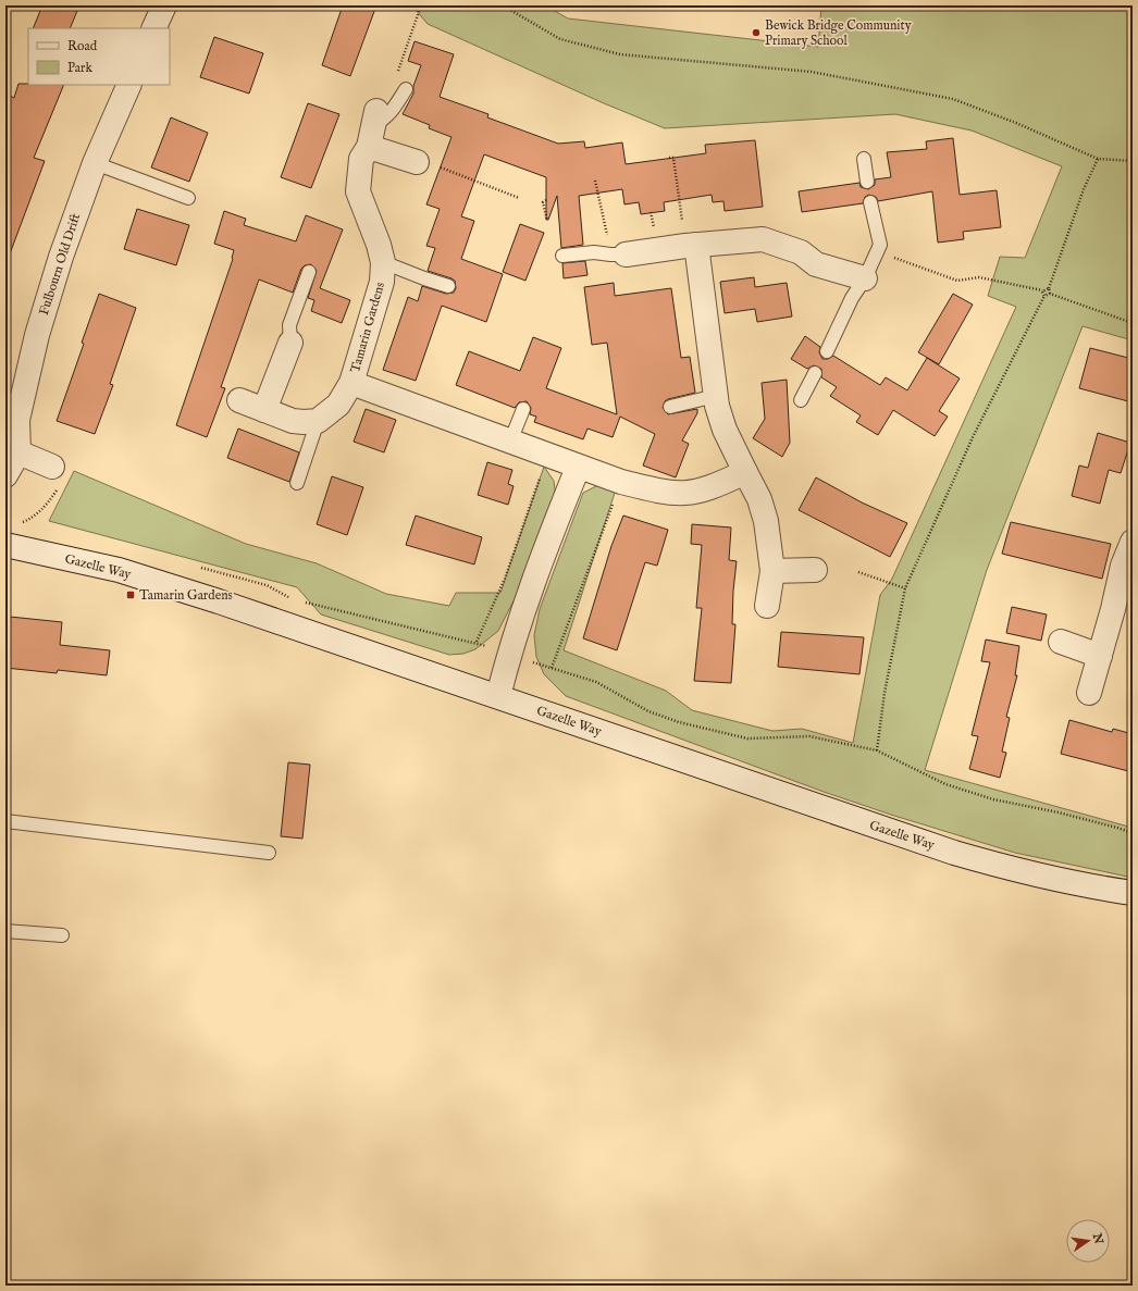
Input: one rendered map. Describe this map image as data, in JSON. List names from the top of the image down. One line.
{"streets":{"street":["Fulbourn Old Drift","Tamarin Gardens","Gazelle Way"]},"places":{"other":["Bewick Bridge Community Primary School"],"transit":["Tamarin Gardens"]},"legend":["Road","Park"],"north":"right"}
